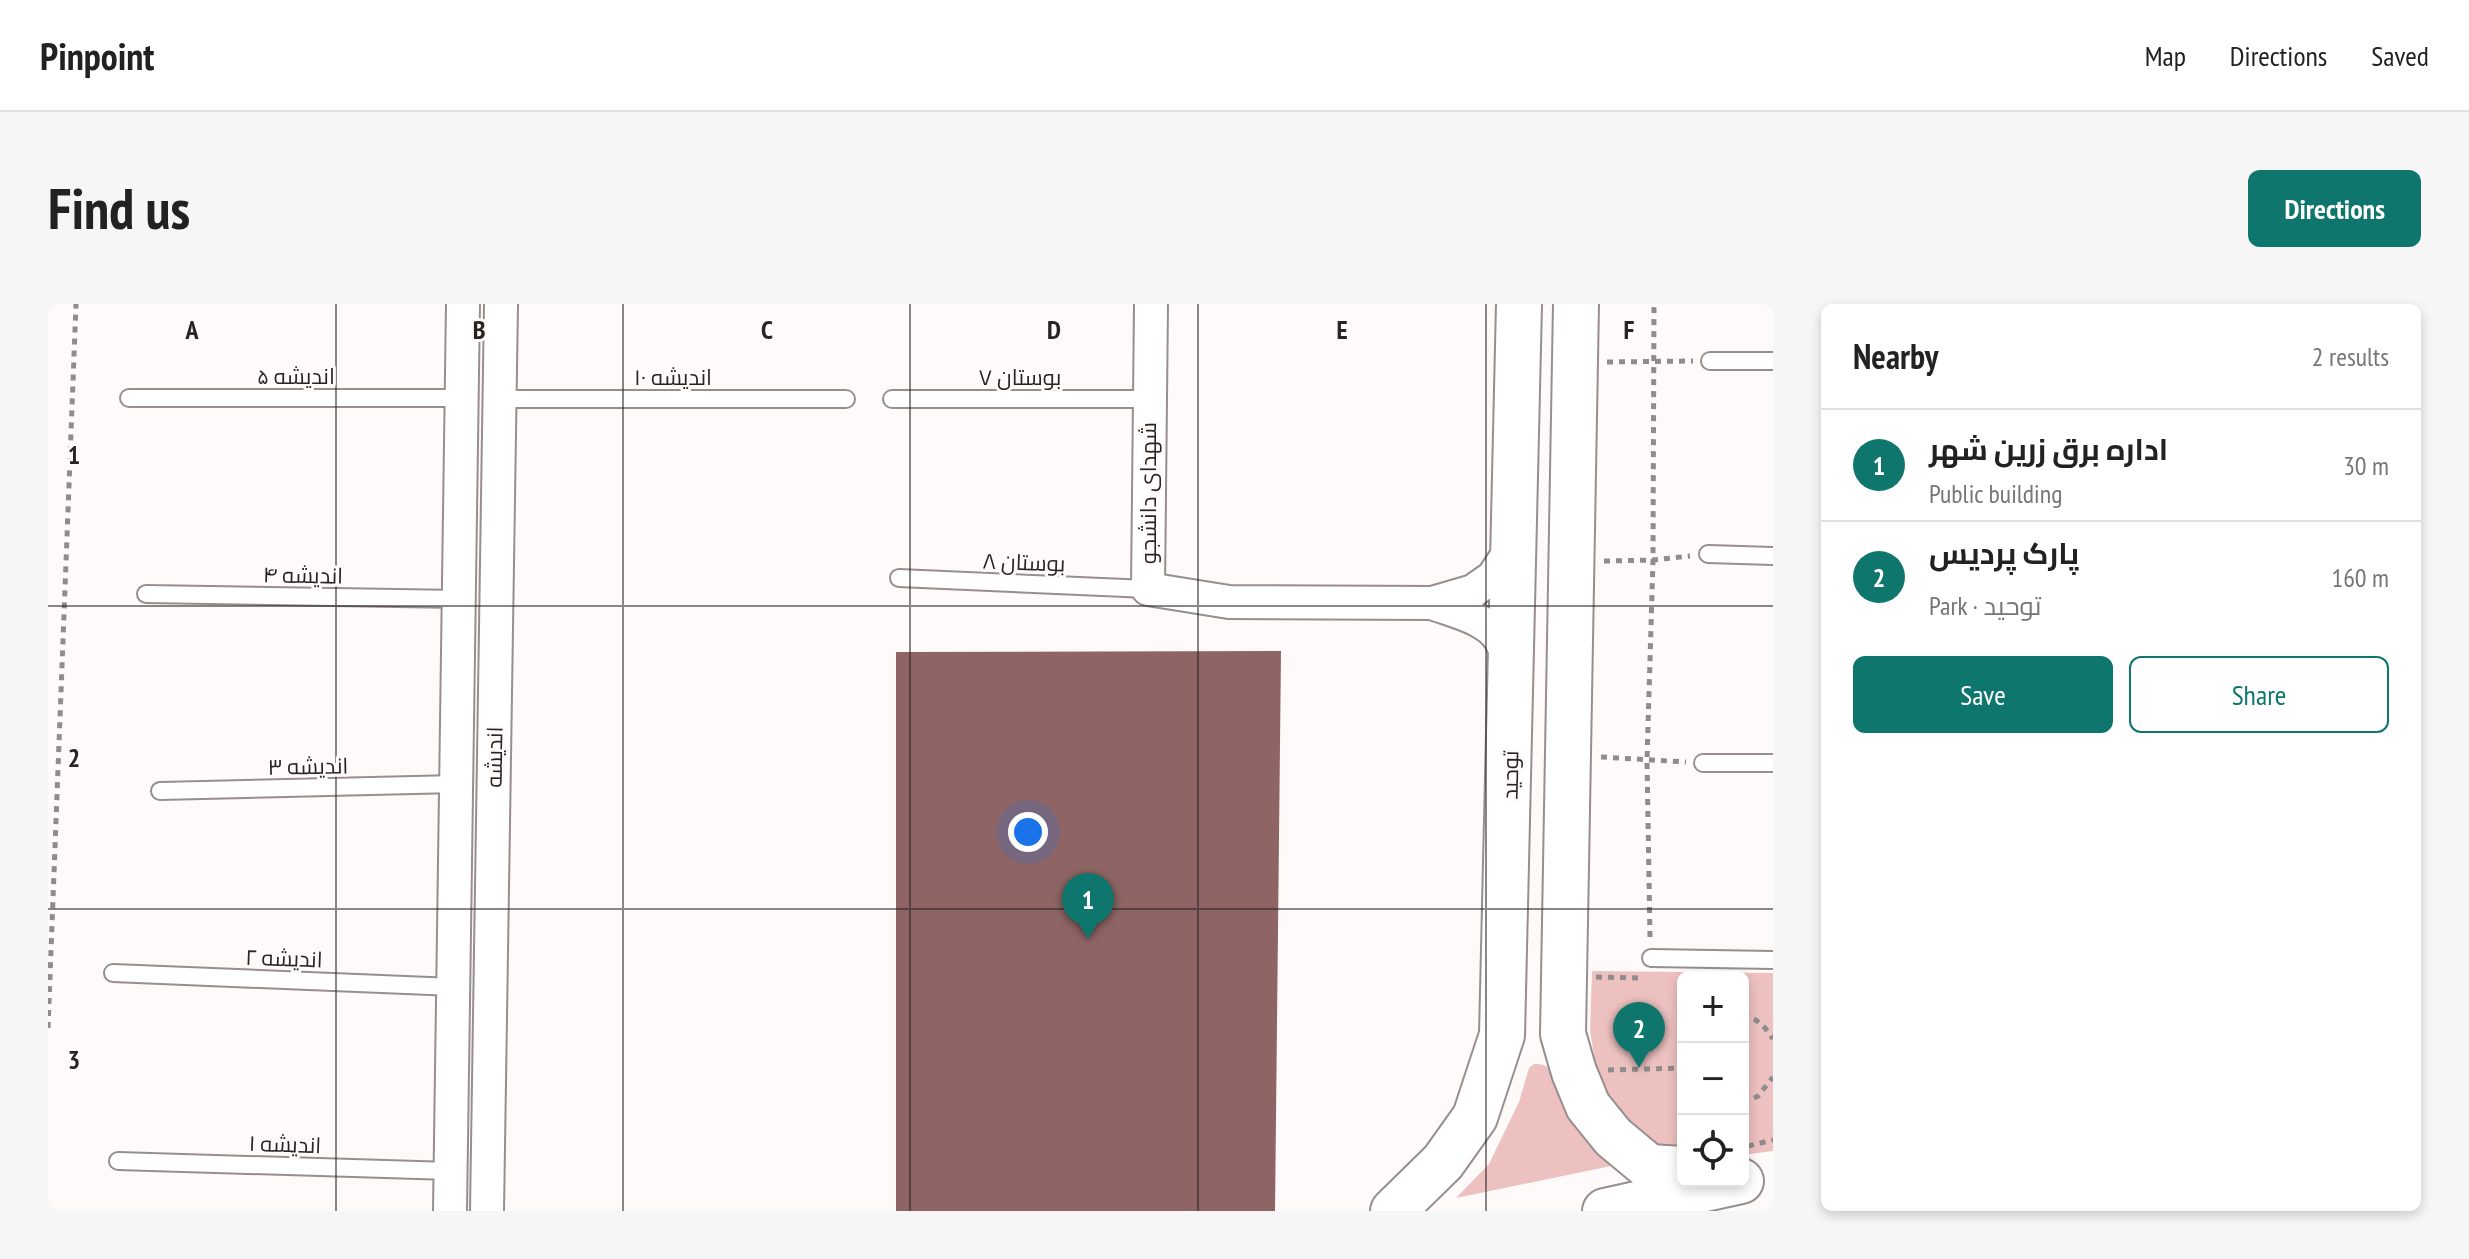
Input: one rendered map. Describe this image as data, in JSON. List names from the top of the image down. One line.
{"streets":{"main road":["توحید"],"street":["شهدای دانشجو","اندیشه"],"lane":["اندیشه ۵","اندیشه ۱۰","بوستان ۷","بوستان ۸","اندیشه ۴","اندیشه ۳","اندیشه ۲","اندیشه ۱"]},"crossings":[["اندیشه ۵","اندیشه"],["اندیشه ۱۰","اندیشه"],["بوستان ۷","شهدای دانشجو"],["شهدای دانشجو","بوستان ۸"],["اندیشه ۴","اندیشه"],["اندیشه","اندیشه ۳"],["اندیشه","اندیشه ۲"],["اندیشه","اندیشه ۱"]],"page":{"header":"Pinpoint","nav":["Map","Directions","Saved"],"buttons":["Directions",["Save","Share"]],"title":"Find us","heading":["Nearby","2 results"],"list":[{"mark":"1","name":"اداره برق زرین شهر","note":"Public building","value":"30 m"},{"mark":"2","name":"پارک پردیس","note":"Park · توحید","value":"160 m"}],"pins":["1","2"],"map_buttons":["+","−"]},"grid":{"columns":["A","B","C","D","E","F"],"rows":["1","2","3"]}}
